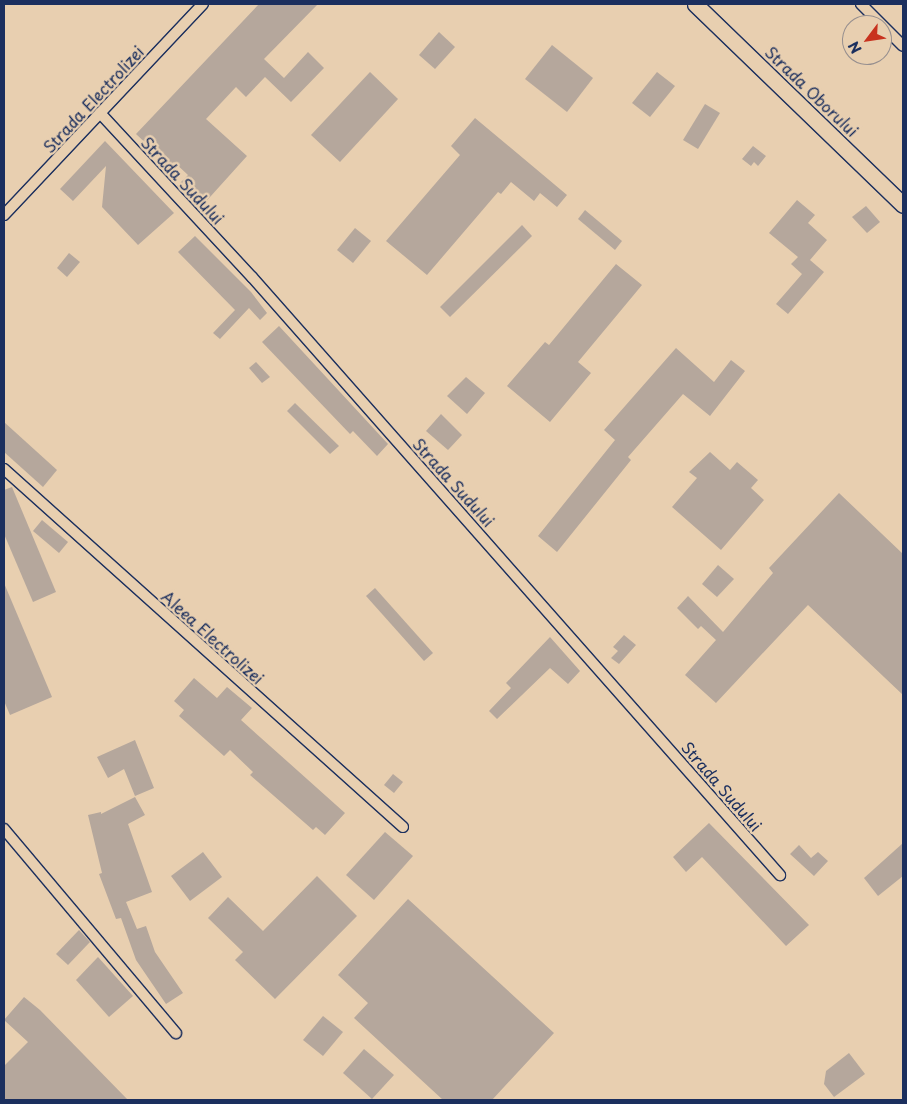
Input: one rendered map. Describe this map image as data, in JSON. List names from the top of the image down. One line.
{"streets":{"main road":["Strada Oborului"],"street":["Strada Electrolizei","Strada Sudului","Aleea Electrolizei"]},"crossings":[["Strada Electrolizei","Strada Sudului"]],"north":"bottom left"}
